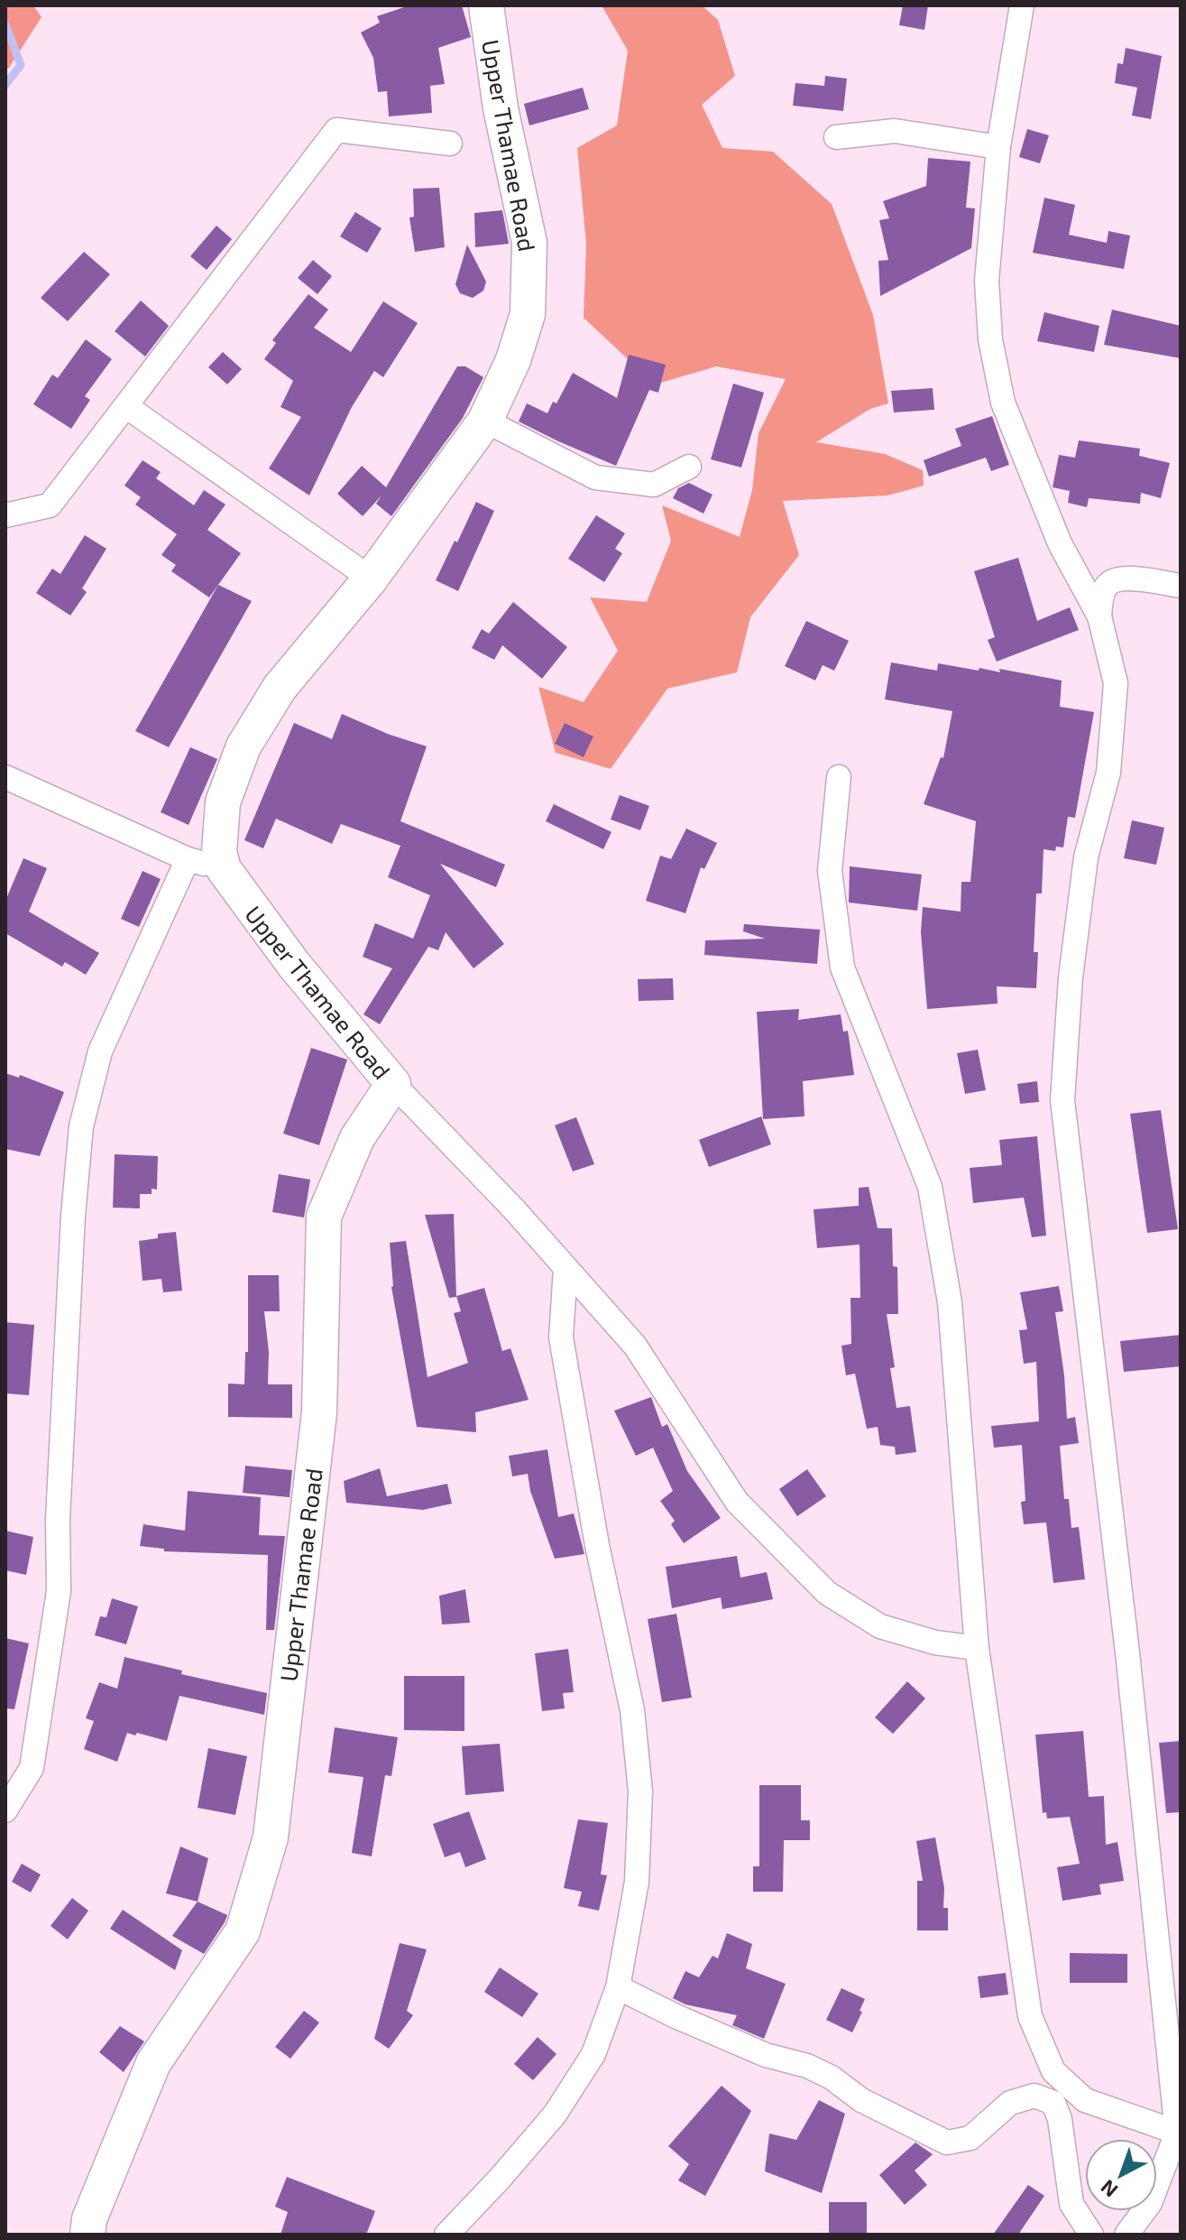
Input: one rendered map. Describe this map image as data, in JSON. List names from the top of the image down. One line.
{"streets":{"street":["Upper Thamae Road"]},"north":"bottom left"}
